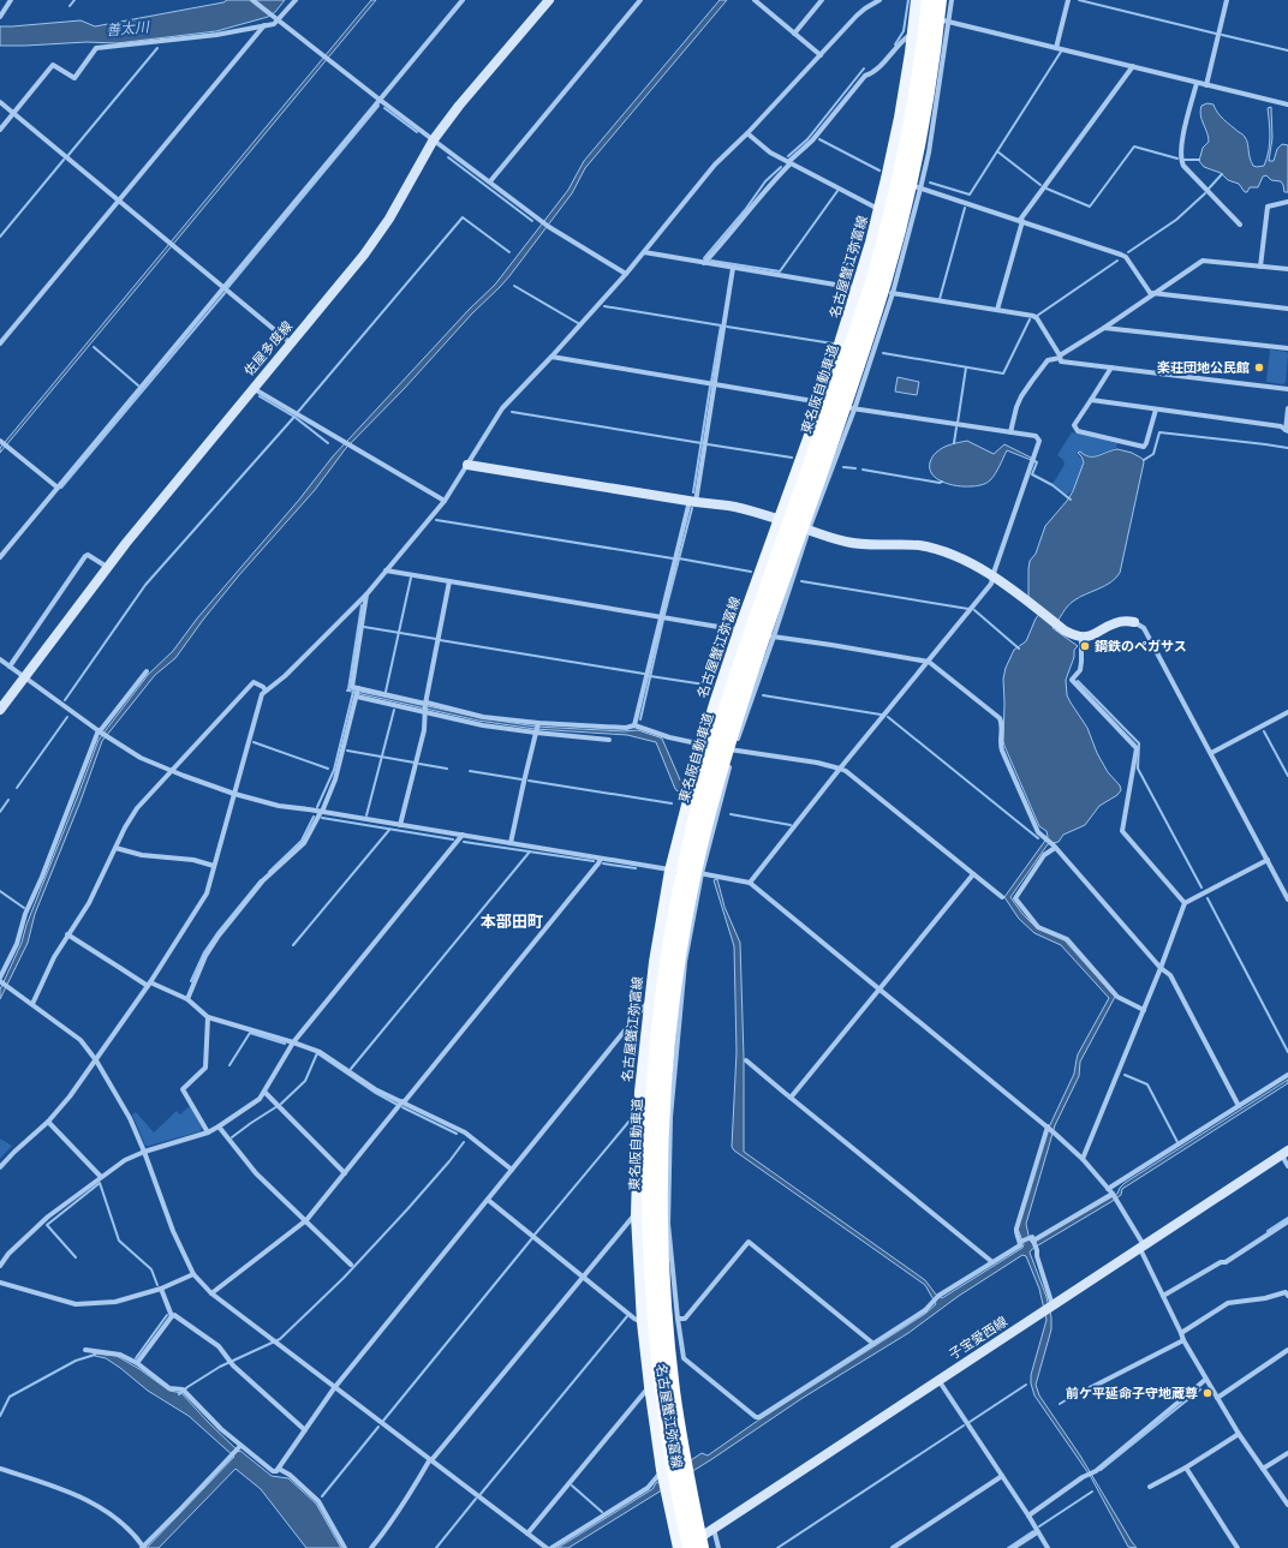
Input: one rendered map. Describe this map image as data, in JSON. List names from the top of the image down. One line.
{"streets":{"highway":["東名阪自動車道"],"main road":["名古屋蟹江弥富線","佐屋多度線","子宝愛西線"]},"crossings":[["名古屋蟹江弥富線","子宝愛西線"]],"districts":["本部田町"],"water":["善太川"],"places":["楽荘団地公民館","鋼鉄のペガサス","前ケ平延命子守地蔵尊"]}
